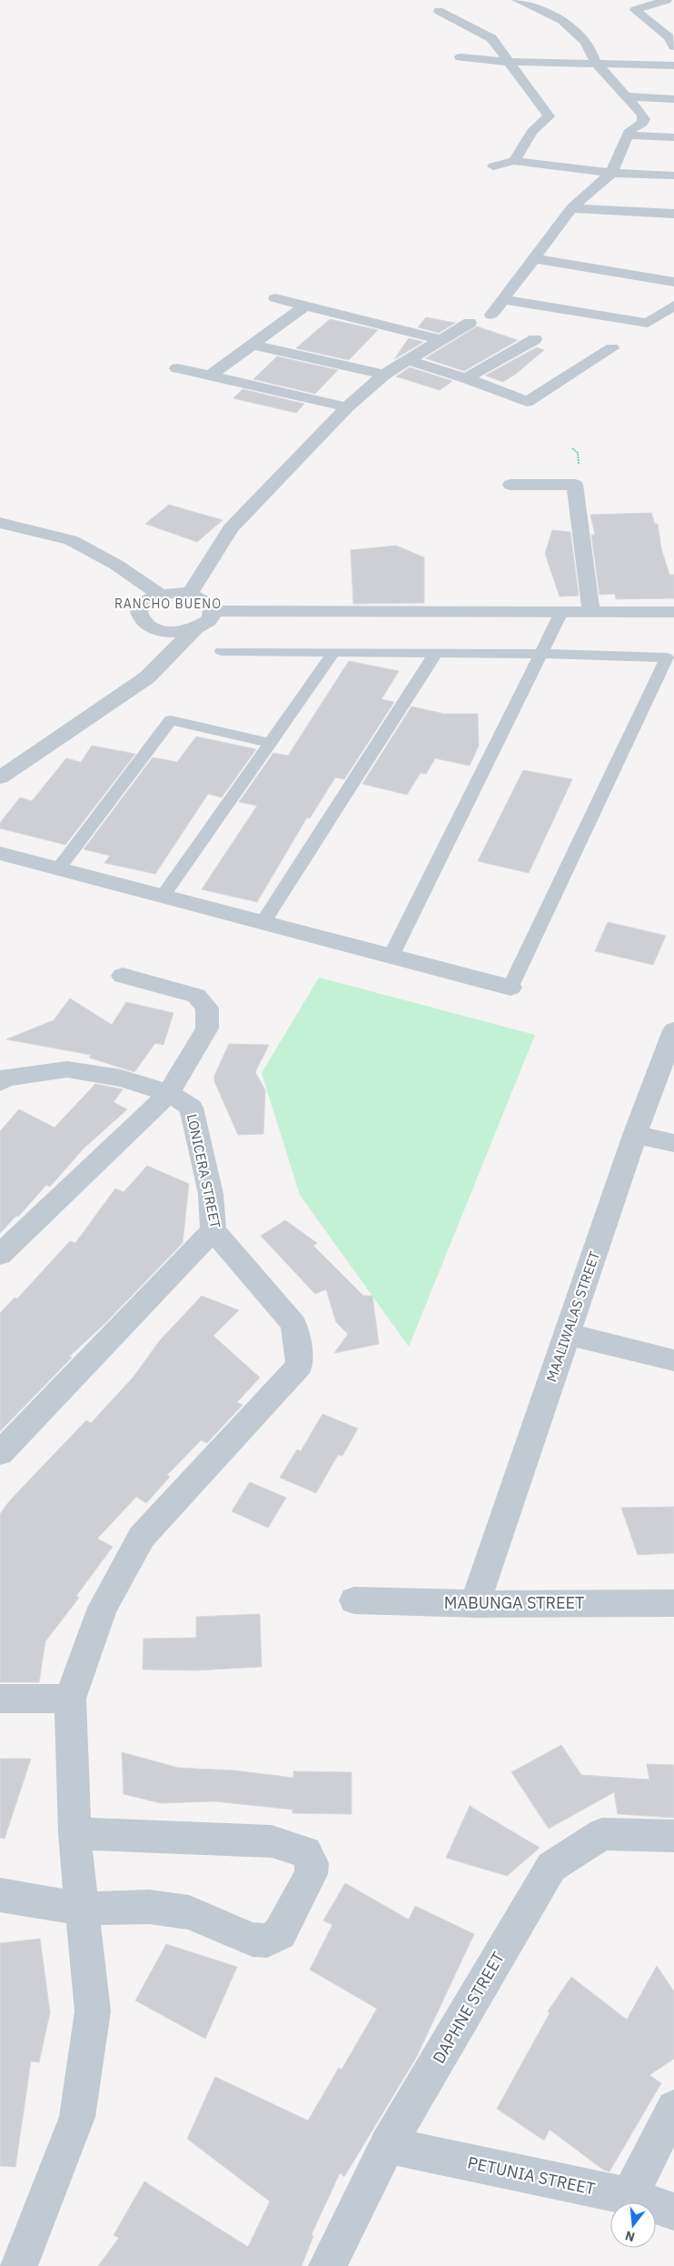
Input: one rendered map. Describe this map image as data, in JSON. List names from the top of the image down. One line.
{"streets":{"street":["LONICERA STREET","MAALIWALAS STREET","MABUNGA STREET","DAPHNE STREET","PETUNIA STREET"]},"crossings":[["MAALIWALAS STREET","MABUNGA STREET"],["DAPHNE STREET","PETUNIA STREET"]],"districts":["RANCHO BUENO"],"north":"bottom"}
